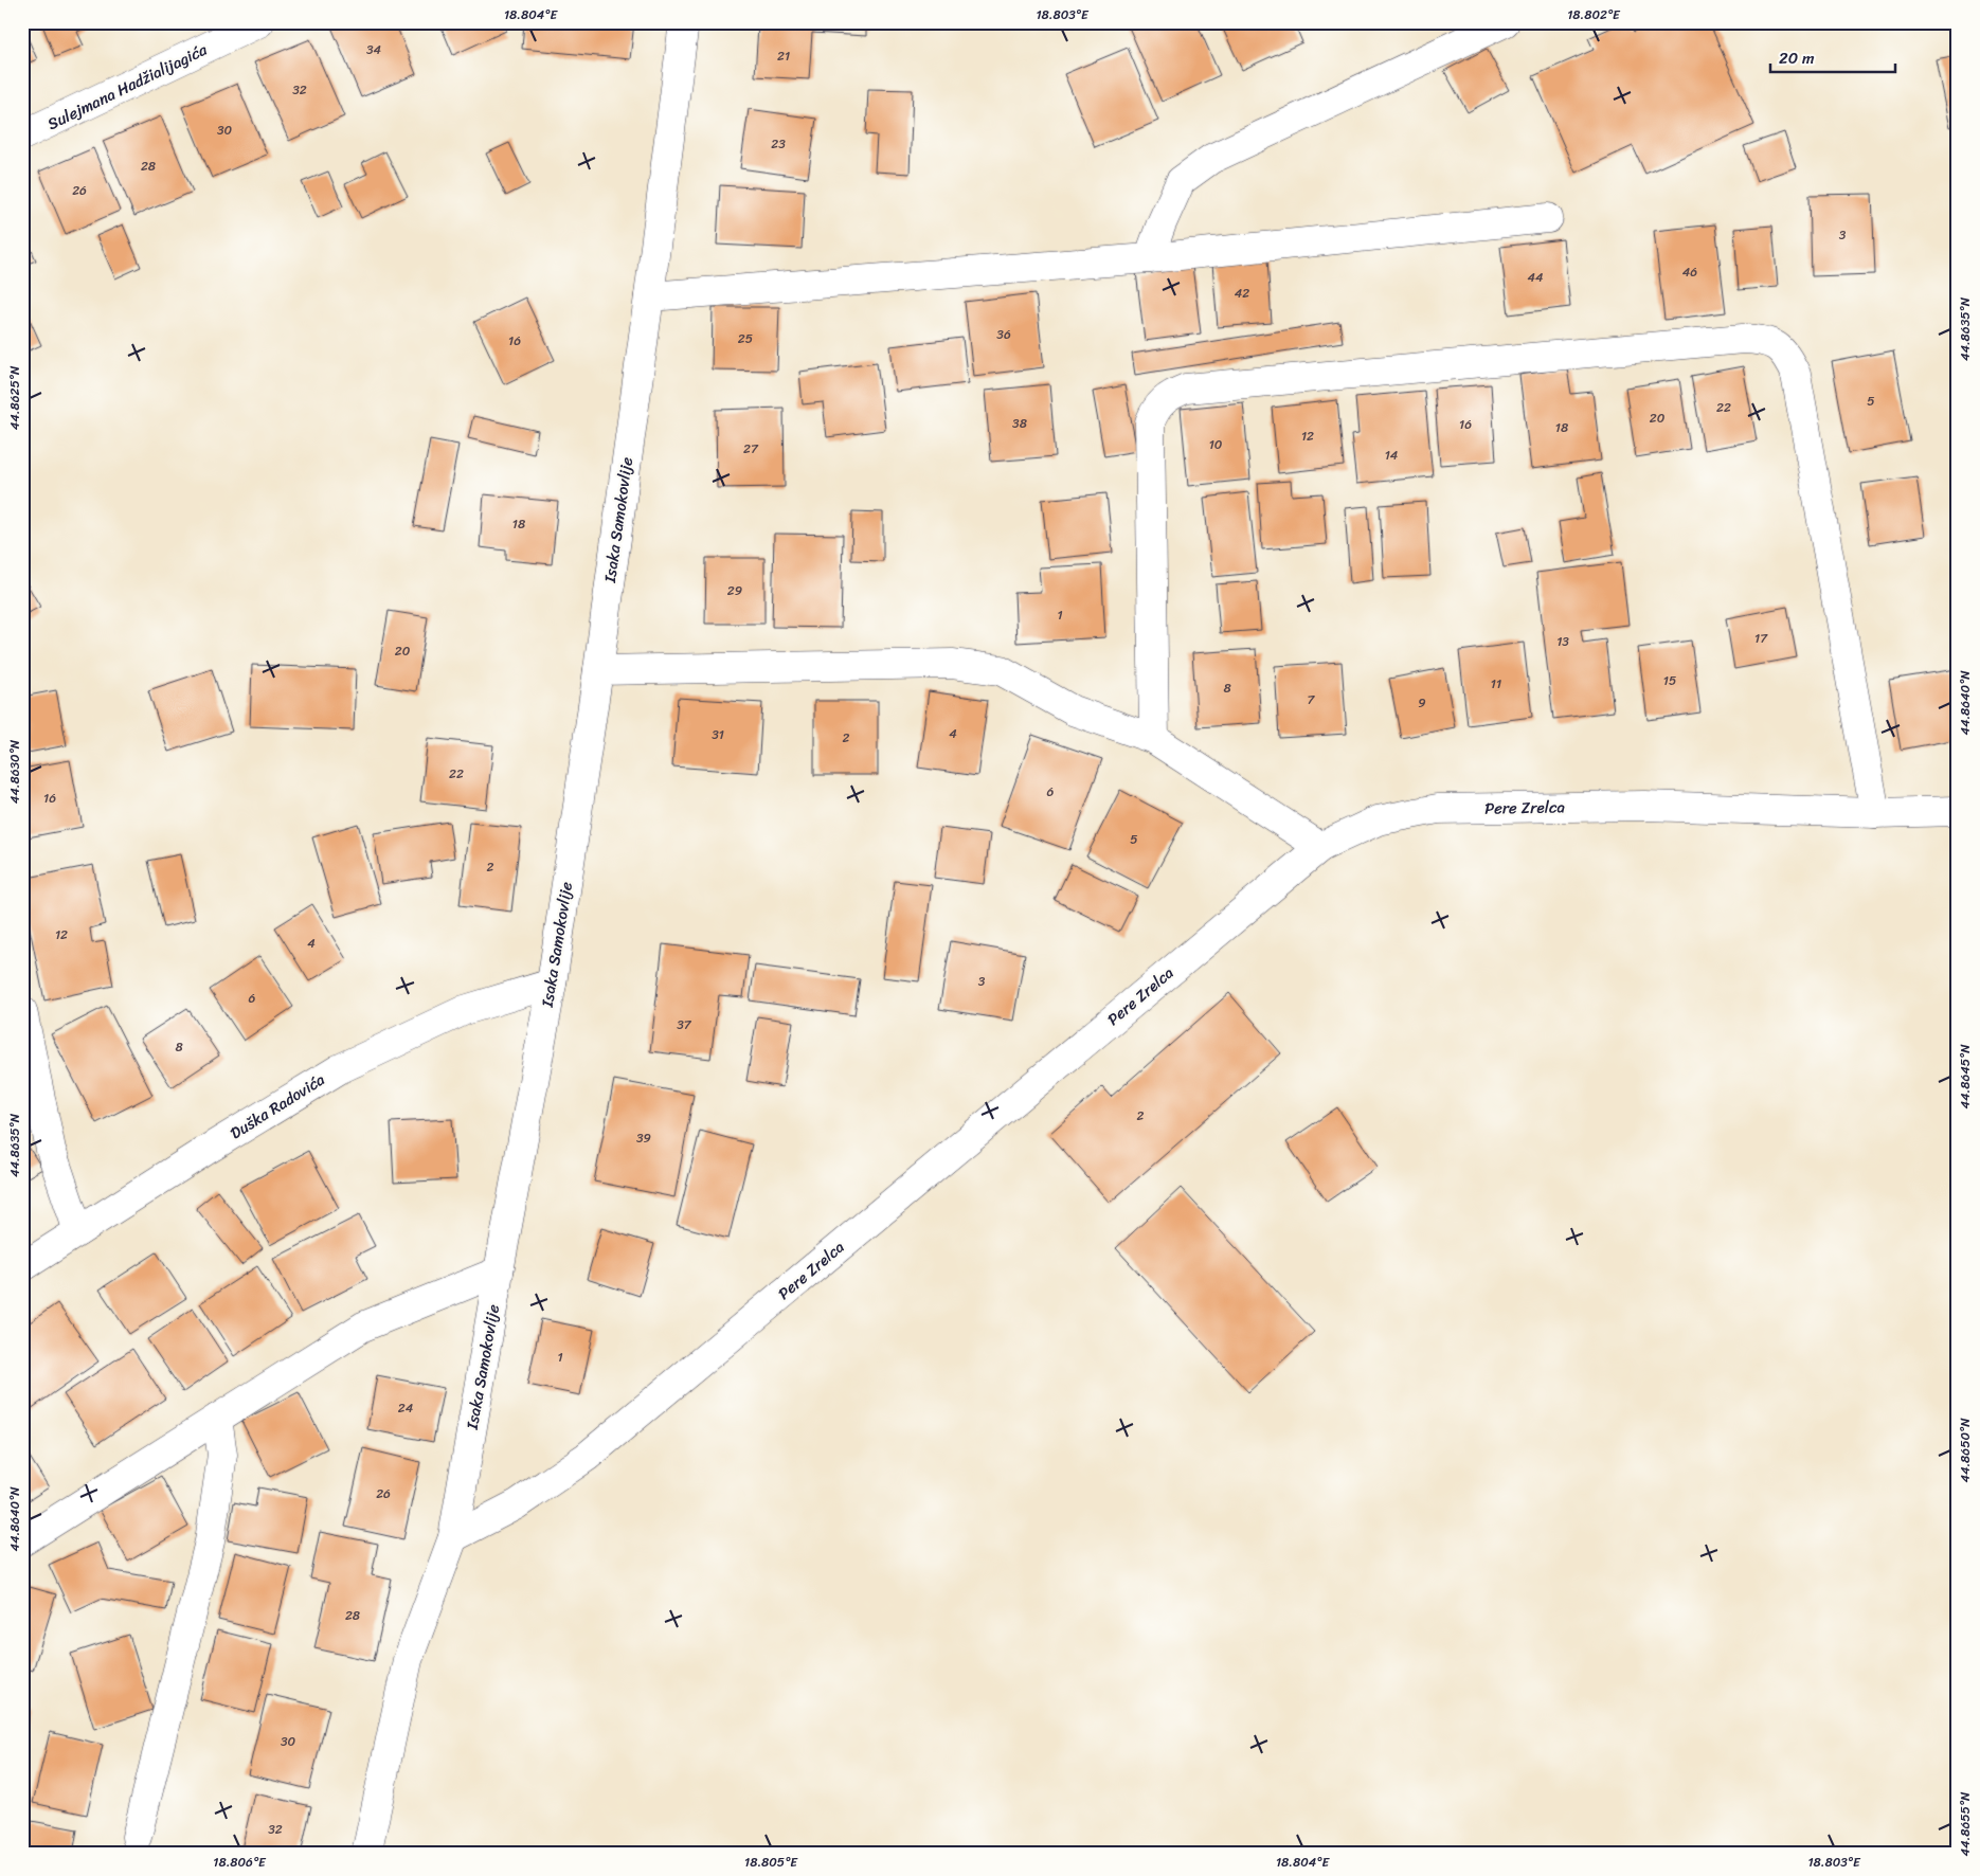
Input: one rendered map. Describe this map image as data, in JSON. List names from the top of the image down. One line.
{"streets":{"street":["Sulejmana Hadžialijagića","Isaka Samokovlije","Pere Zrelca","Duška Radovića"]},"crossings":[["Isaka Samokovlije","Pere Zrelca"],["Isaka Samokovlije","Duška Radovića"]],"house_numbers":["34","21","32","30","23","28","26","3","46","44","42","36","25","16","5","22","20","38","16","18","12","10","27","14","18","29","1","17","13","20","15","11","8","7","9","4","31","2","22","6","16","5","2","12","4","3","6","37","8","2","39","1","24","26","28","30","32"],"scale_bar":"20 m","coordinates":["18.804°E","18.803°E","18.802°E","44.8635°N","44.8625°N","44.8640°N","44.8630°N","44.8645°N","44.8650°N","44.8655°N","18.806°E","18.805°E"]}
